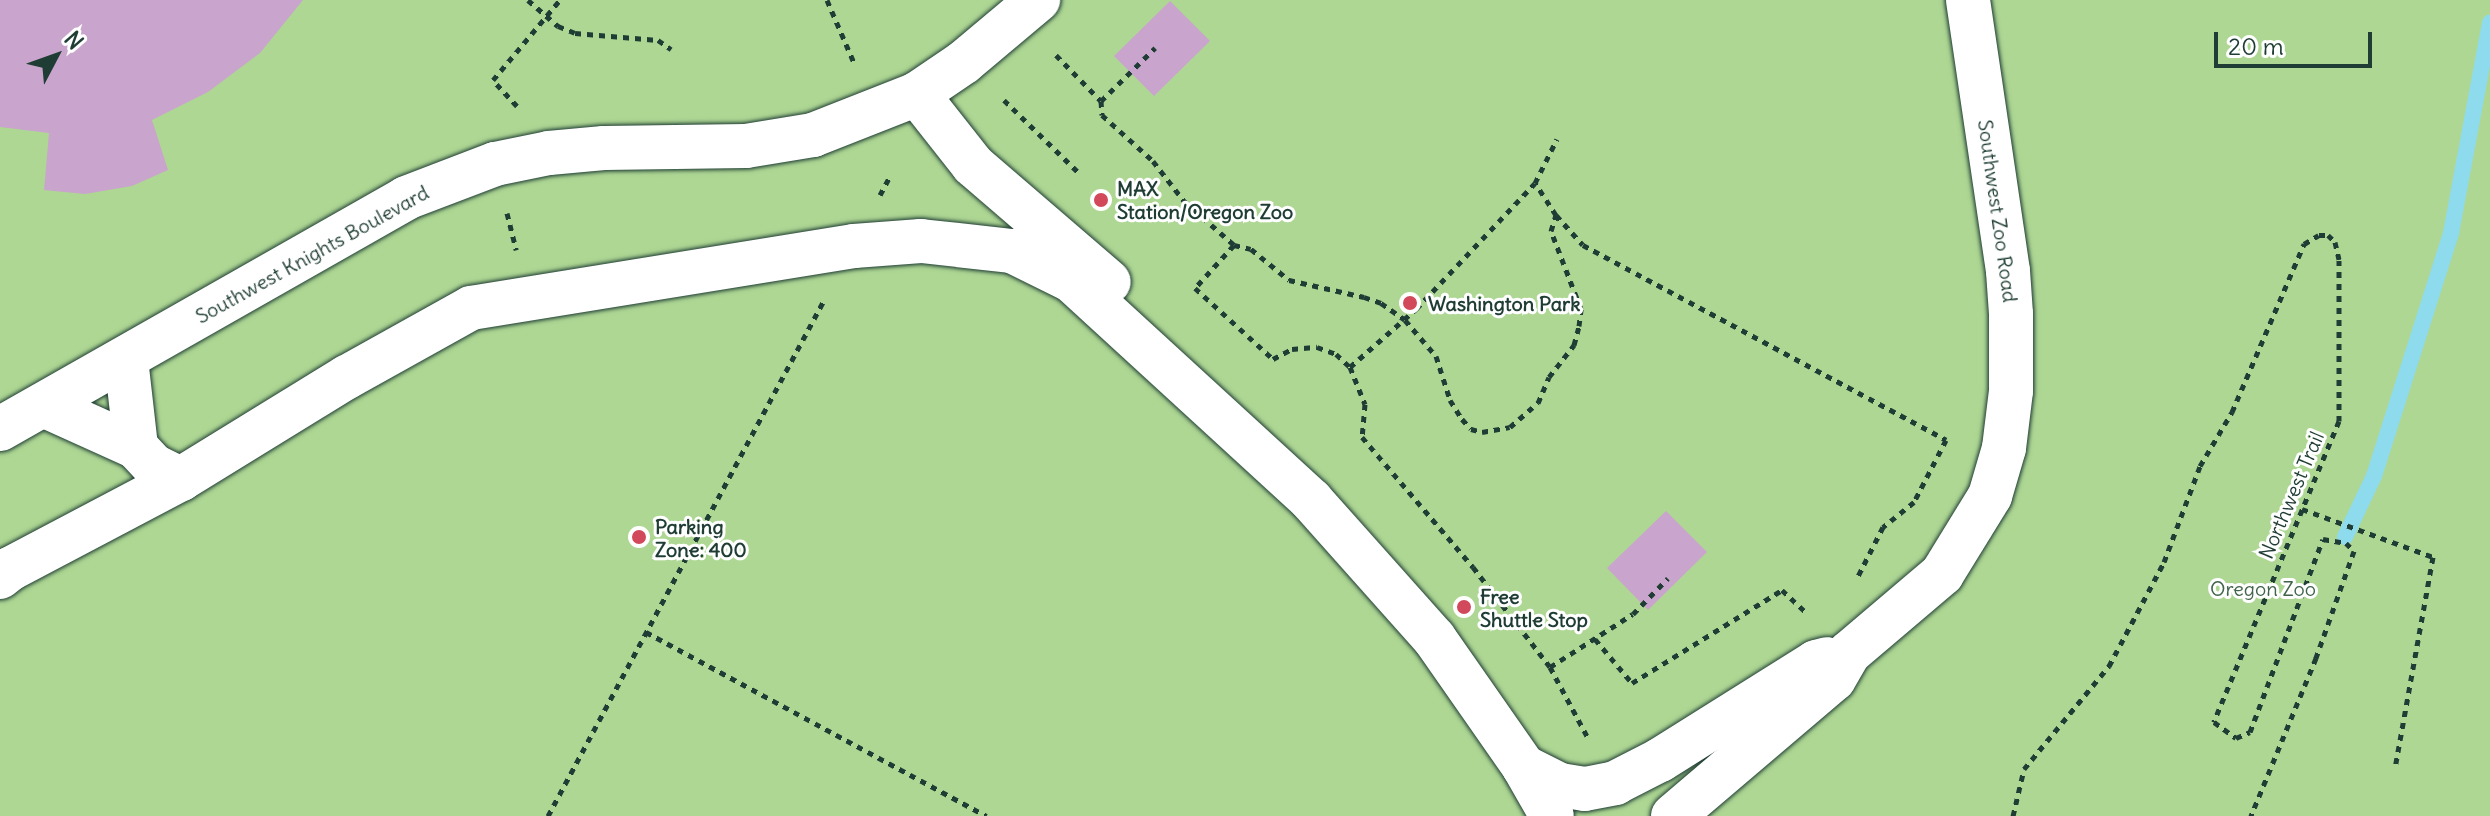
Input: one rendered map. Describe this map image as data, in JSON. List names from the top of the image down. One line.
{"streets":{"street":["Southwest Zoo Road","Southwest Knights Boulevard"],"path":["Northwest Trail"]},"parks":["Oregon Zoo"],"places":["MAX Station/Oregon Zoo","Washington Park","Parking Zone: 400","Free Shuttle Stop"],"scale_bar":"20 m","north":"top right"}
